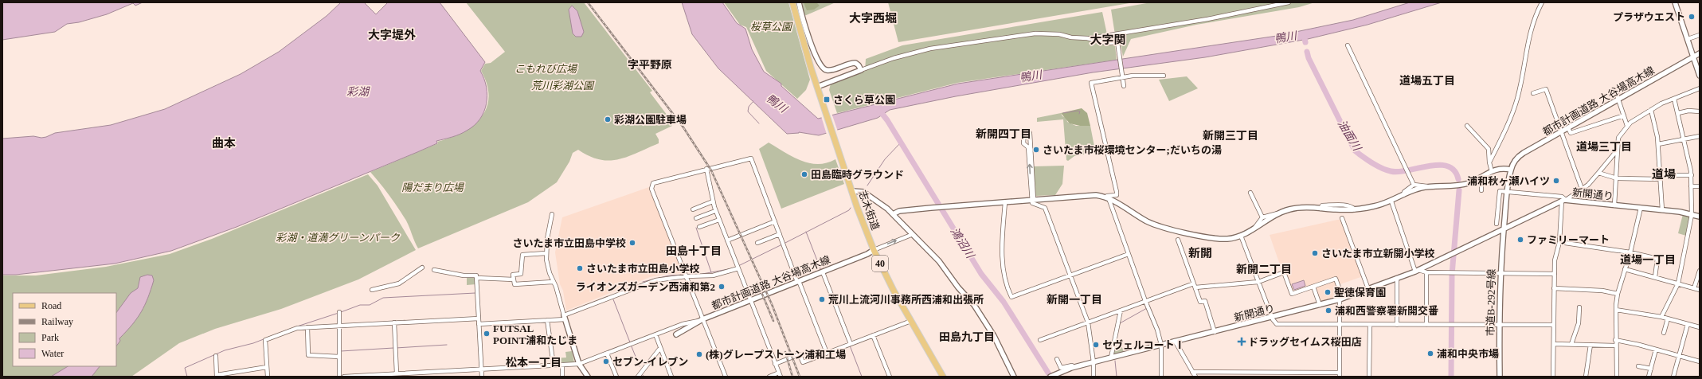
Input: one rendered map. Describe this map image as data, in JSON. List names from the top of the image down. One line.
{"streets":{"main road":["志木街道","40"],"street":["都市計画道路 大谷場高木線","新開通り","市道B-292号線"]},"crossings":[["都市計画道路 大谷場高木線","志木街道"],["都市計画道路 大谷場高木線","市道B-292号線"],["新開通り","市道B-292号線"]],"districts":["大字西堀","大字堤外","大字関","字平野原","道場五丁目","新開四丁目","新開三丁目","曲本","道場三丁目","道場","田島十丁目","新開","道場一丁目","新開二丁目","新開一丁目","田島九丁目","松本一丁目"],"water":["鴨川","彩湖","油面川","鴻沼川"],"parks":["桜草公園","こもれび広場","荒川彩湖公園","陽だまり広場","彩湖・道満グリーンパーク"],"places":{"other":["プラザウエスト","彩湖公園駐車場","さいたま市桜環境センター;だいちの湯","田島臨時グラウンド","浦和秋ヶ瀬ハイツ","ファミリーマート","さいたま市立田島中学校","さいたま市立新開小学校","さいたま市立田島小学校","ライオンズガーデン西浦和第2","聖徳保育園","荒川上流河川事務所西浦和出張所","浦和西警察署新開交番","FUTSAL POINT浦和たじま","セヴェルコートⅠ","浦和中央市場","(株)グレープストーン浦和工場","セブン-イレブン"],"transit":["さくら草公園"],"health":["ドラッグセイムス桜田店"]},"legend":["Road","Railway","Park","Water"]}
